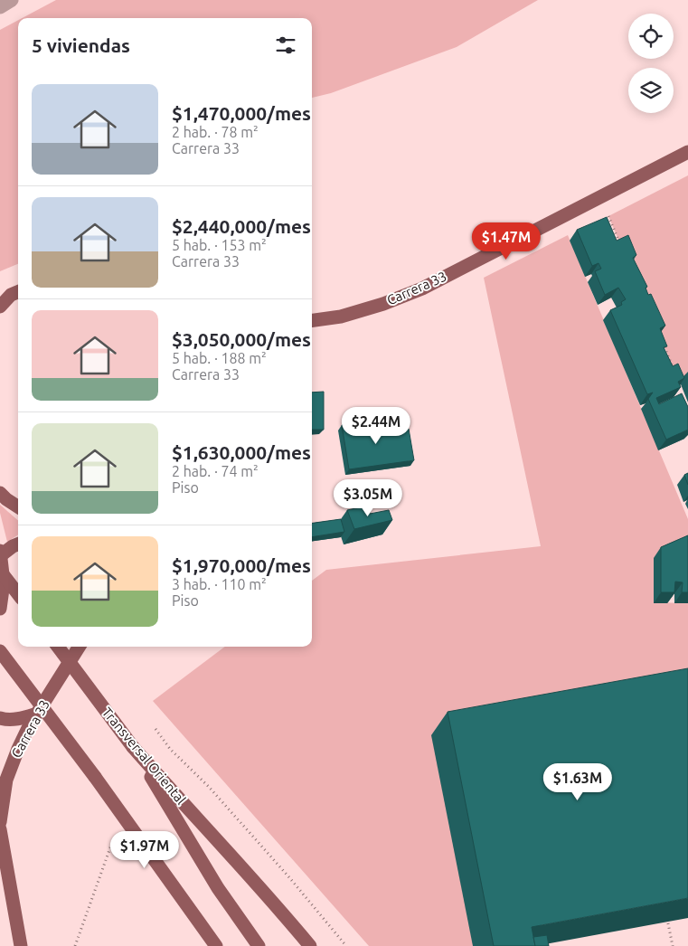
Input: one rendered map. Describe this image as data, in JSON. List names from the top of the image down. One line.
{"streets":{"main road":["Carrera 33","Transversal Oriental"]},"page":{"heading":"5 viviendas","list":[{"name":"$1,470,000/mes","note":"2 hab. · 78 m² · Carrera 33"},{"name":"$2,440,000/mes","note":"5 hab. · 153 m² · Carrera 33"},{"name":"$3,050,000/mes","note":"5 hab. · 188 m² · Carrera 33"},{"name":"$1,630,000/mes","note":"2 hab. · 74 m² · Piso"},{"name":"$1,970,000/mes","note":"3 hab. · 110 m² · Piso"}],"price":["$1.47M","$2.44M","$3.05M","$1.63M","$1.97M"]}}
